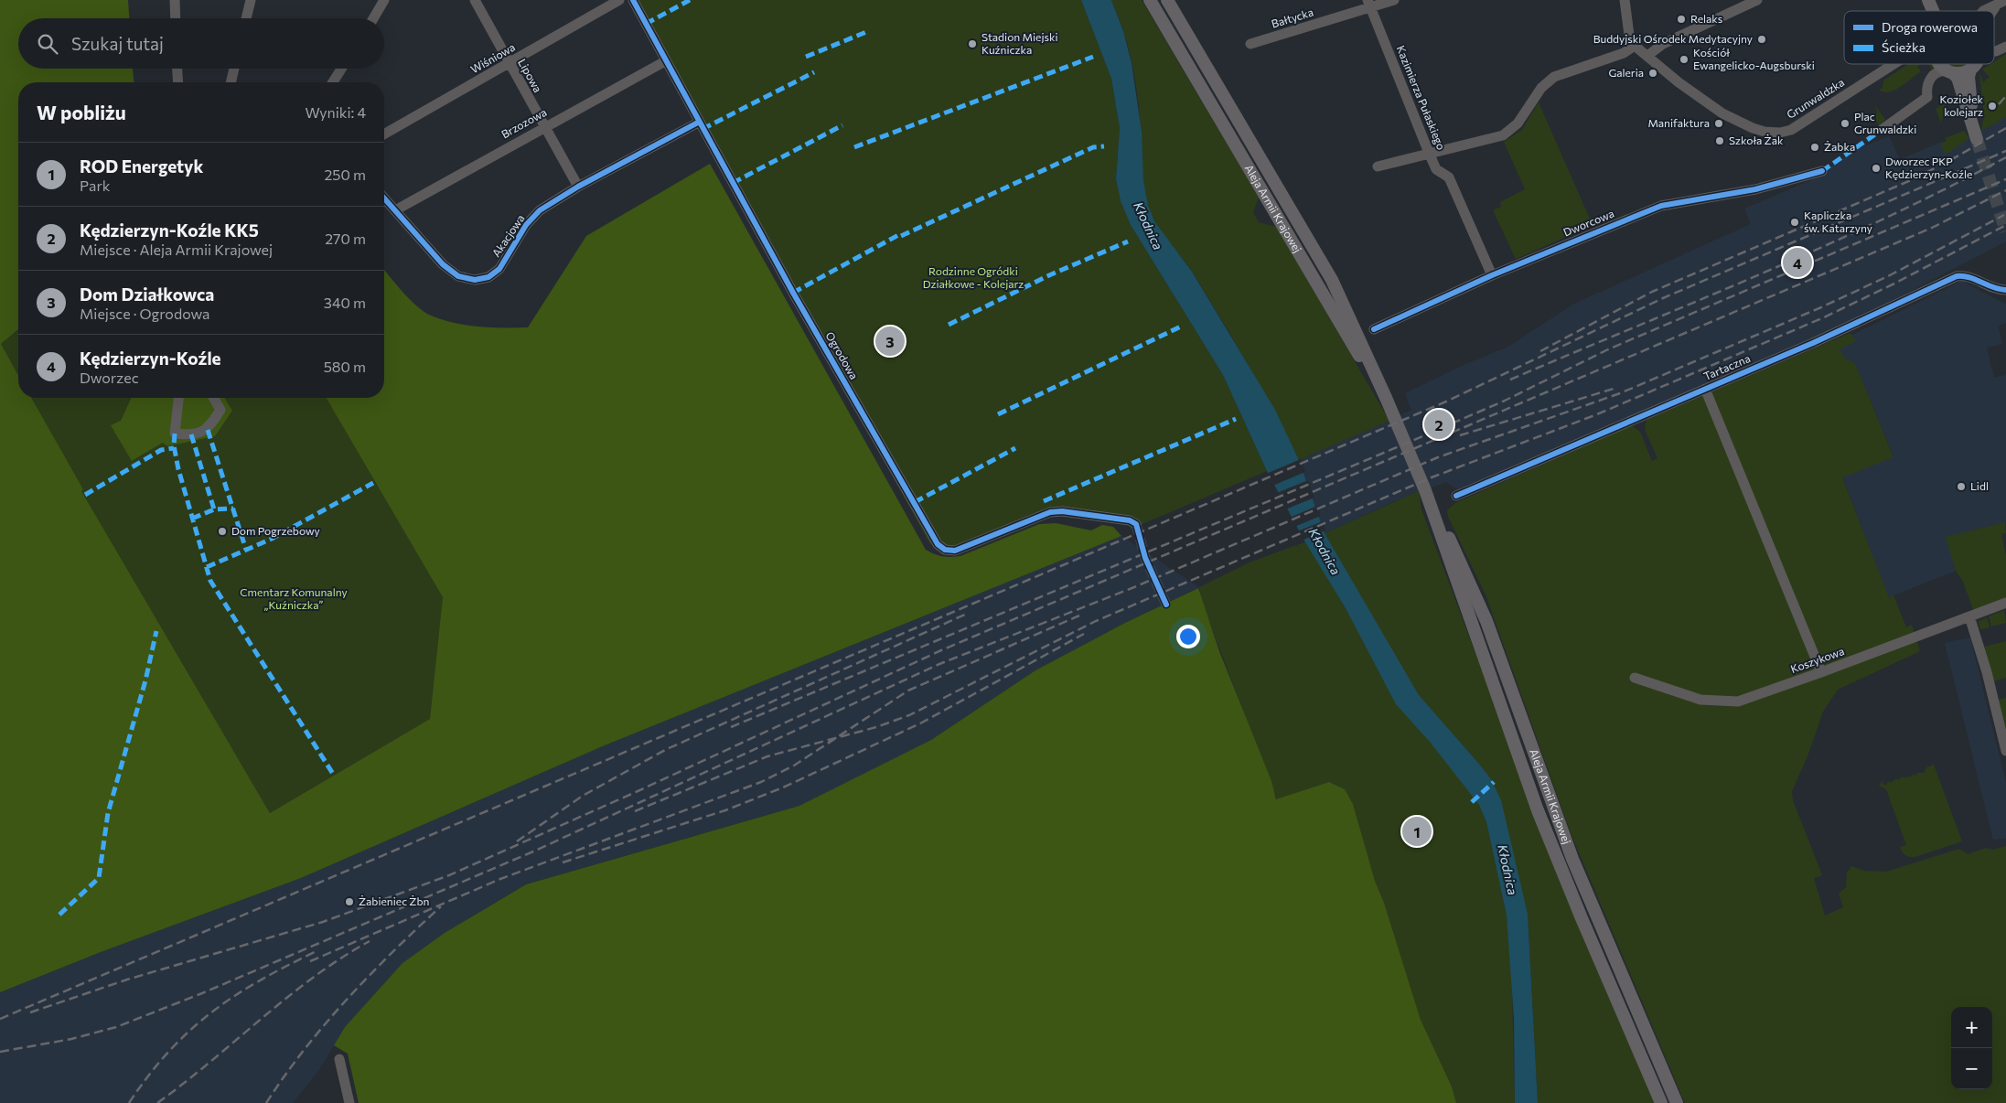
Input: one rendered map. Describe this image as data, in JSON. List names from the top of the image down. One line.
{"streets":{"main road":["Aleja Armii Krajowej"],"street":["Bałtycka","Wiśniowa","Lipowa","Kazimierza Pułaskiego","Grunwaldzka","Brzozowa","Dworcowa","Akacjowa","Ogrodowa","Tartaczna","Koszykowa"]},"crossings":[["Bałtycka","Kazimierza Pułaskiego"],["Wiśniowa","Lipowa"],["Lipowa","Brzozowa"],["Lipowa","Akacjowa"],["Kazimierza Pułaskiego","Dworcowa"],["Brzozowa","Akacjowa"],["Brzozowa","Ogrodowa"],["Akacjowa","Ogrodowa"]],"water":["Kłodnica"],"parks":["Rodzinne Ogródki Działkowe - Kolejarz","Cmentarz Komunalny „Kuźniczka”"],"places":["Relaks","Buddyjski Ośrodek Medytacyjny","Stadion Miejski Kuźniczka","Kościół Ewangelicko-Augsburski","Galeria","Koziołek kolejarz","Manifaktura","Plac Grunwaldzki","Szkoła Żak","Żabka","Dworzec PKP Kędzierzyn-Koźle","Kapliczka św. Katarzyny","Lidl","Dom Pogrzebowy","Żabieniec Żbn"],"legend":["Droga rowerowa","Ścieżka"],"page":{"search":"Szukaj tutaj","heading":["W pobliżu","Wyniki: 4"],"list":[{"mark":"1","name":"ROD Energetyk","note":"Park","value":"250 m"},{"mark":"2","name":"Kędzierzyn-Koźle KK5","note":"Miejsce · Aleja Armii Krajowej","value":"270 m"},{"mark":"3","name":"Dom Działkowca","note":"Miejsce · Ogrodowa","value":"340 m"},{"mark":"4","name":"Kędzierzyn-Koźle","note":"Dworzec","value":"580 m"}],"pins":["4","3","2","1"],"map_buttons":["+","−"]}}
